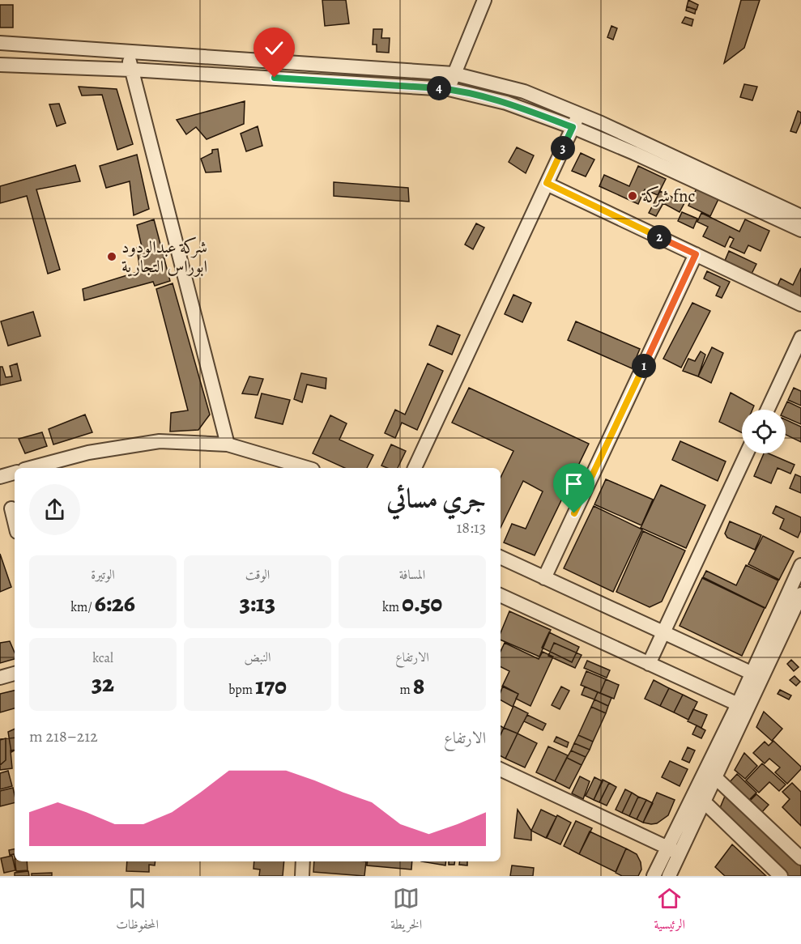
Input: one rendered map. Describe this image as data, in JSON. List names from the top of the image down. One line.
{"places":["شركة fnc","شركة عبدالودود ابوراس التجارية"],"page":{"pins":["4","3","2","1"],"heading":["جري مسائي","18:13"],"stats":[["المسافة","0.50 km"],["الوقت","3:13"],["الوتيرة","6:26 /km"],["الارتفاع","8 m"],["النبض","170 bpm"],["kcal","32"]],"chart":["الارتفاع","212–218 m"],"tabs":["الرئيسية","الخريطة","المحفوظات"]}}
